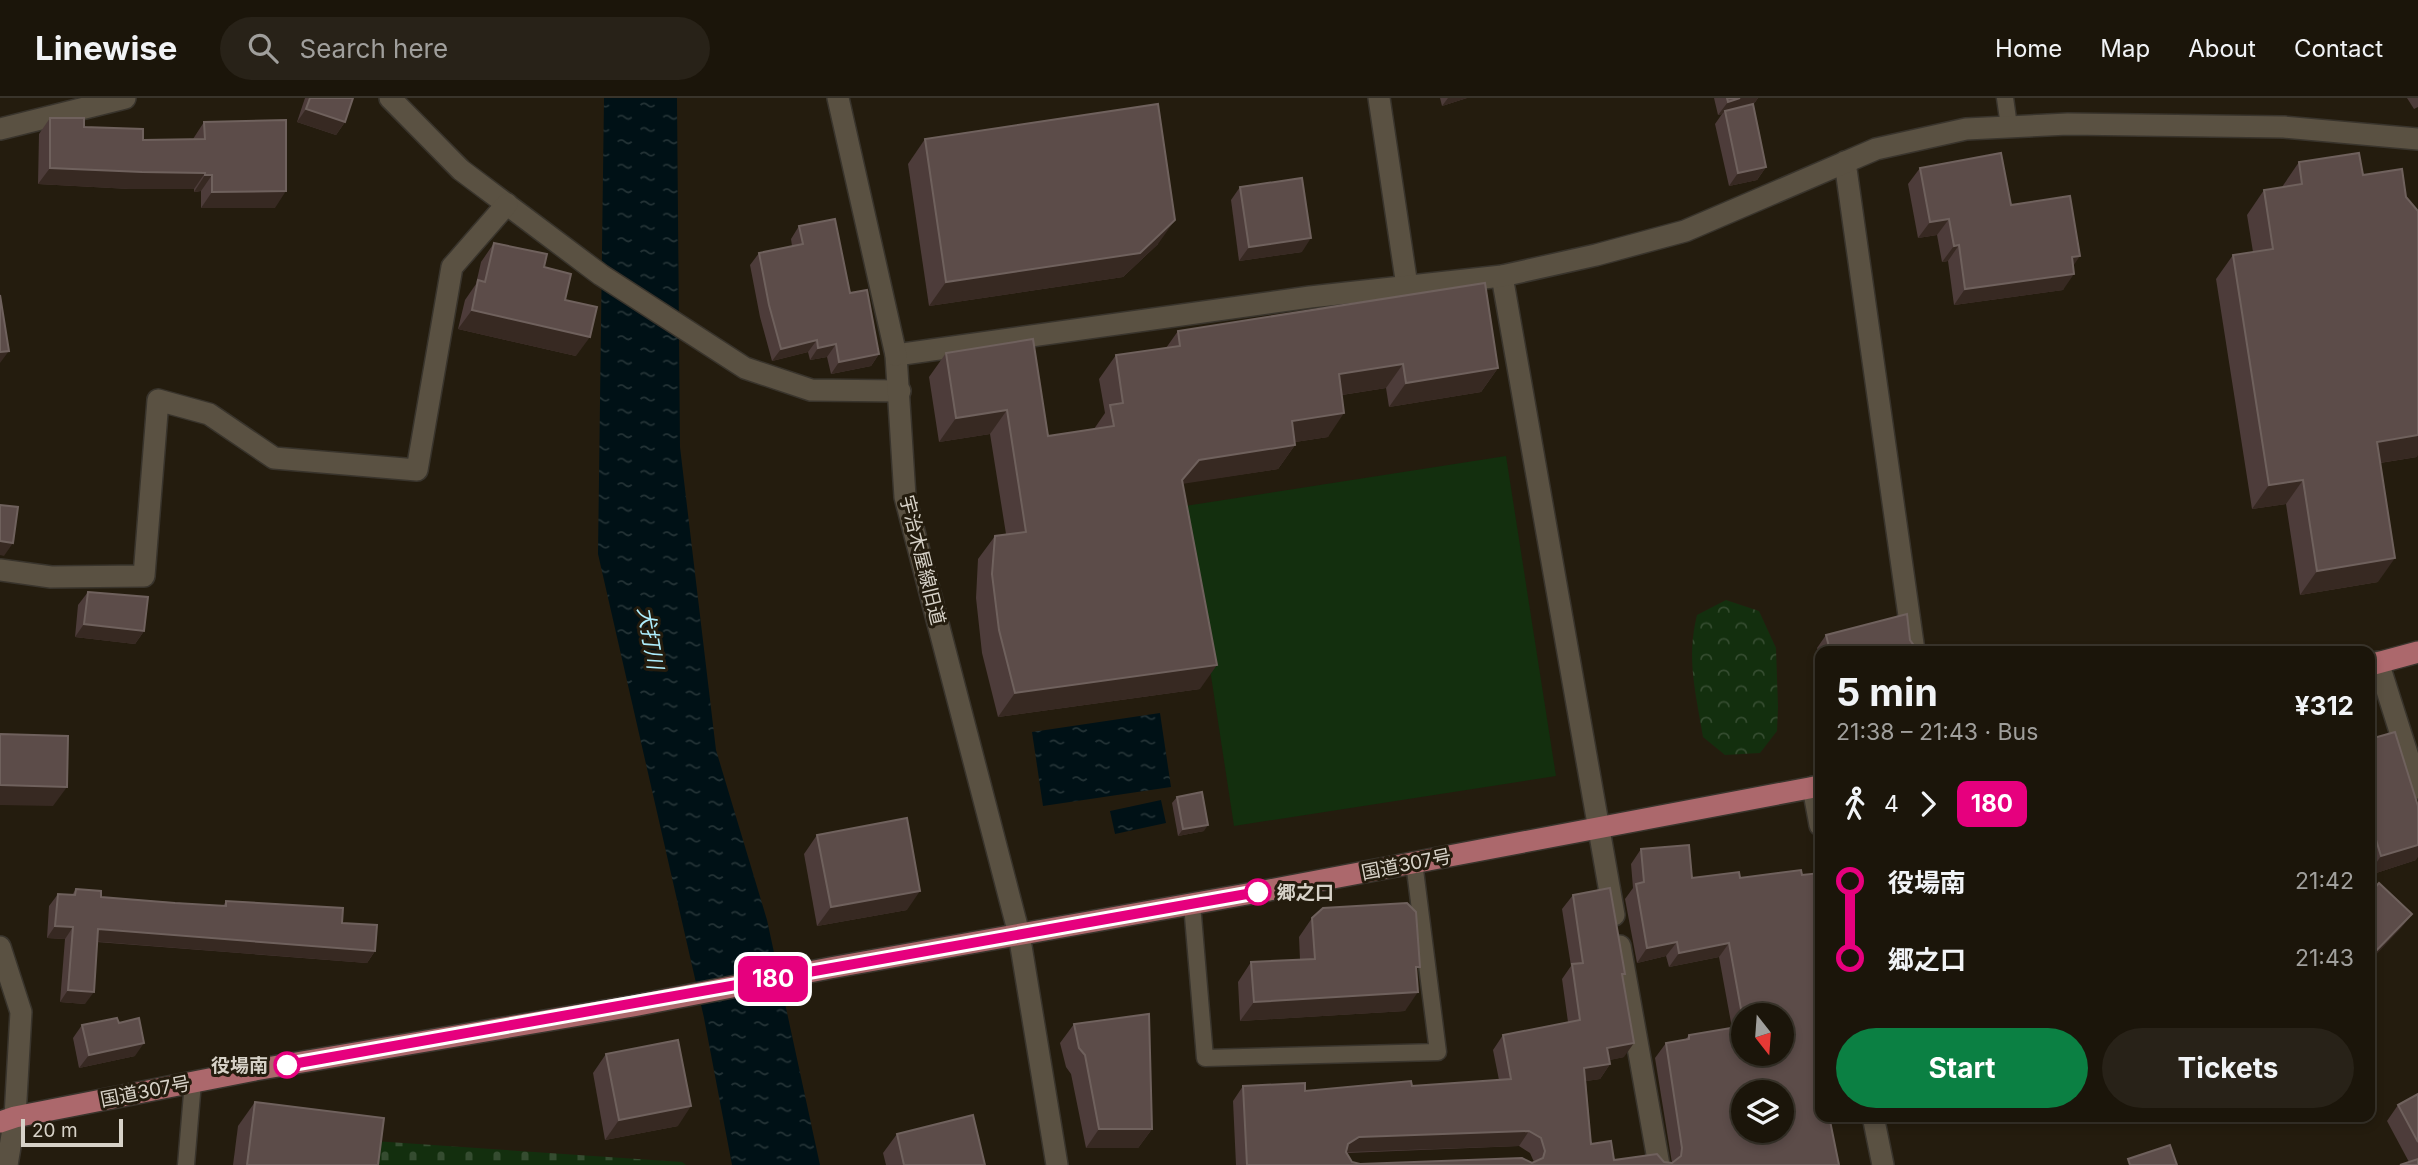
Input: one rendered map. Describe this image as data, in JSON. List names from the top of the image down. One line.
{"streets":{"highway":["国道307号"],"street":["宇治木屋線旧道"]},"crossings":[["宇治木屋線旧道","国道307号"]],"water":["犬打川"],"places":["郷之口","役場南"],"lines":["bus line 180"],"scale_bar":"20 m","north":"bottom","page":{"header":"Linewise","search":"Search here","nav":["Home","Map","About","Contact"],"on_map":"180","heading":["5 min","21:38 – 21:43 · Bus","¥312"],"legs":["4","180"],"list":[{"name":"役場南","value":"21:42"},{"name":"郷之口","value":"21:43"}],"buttons":["Start","Tickets"],"scale":"20 m"}}
